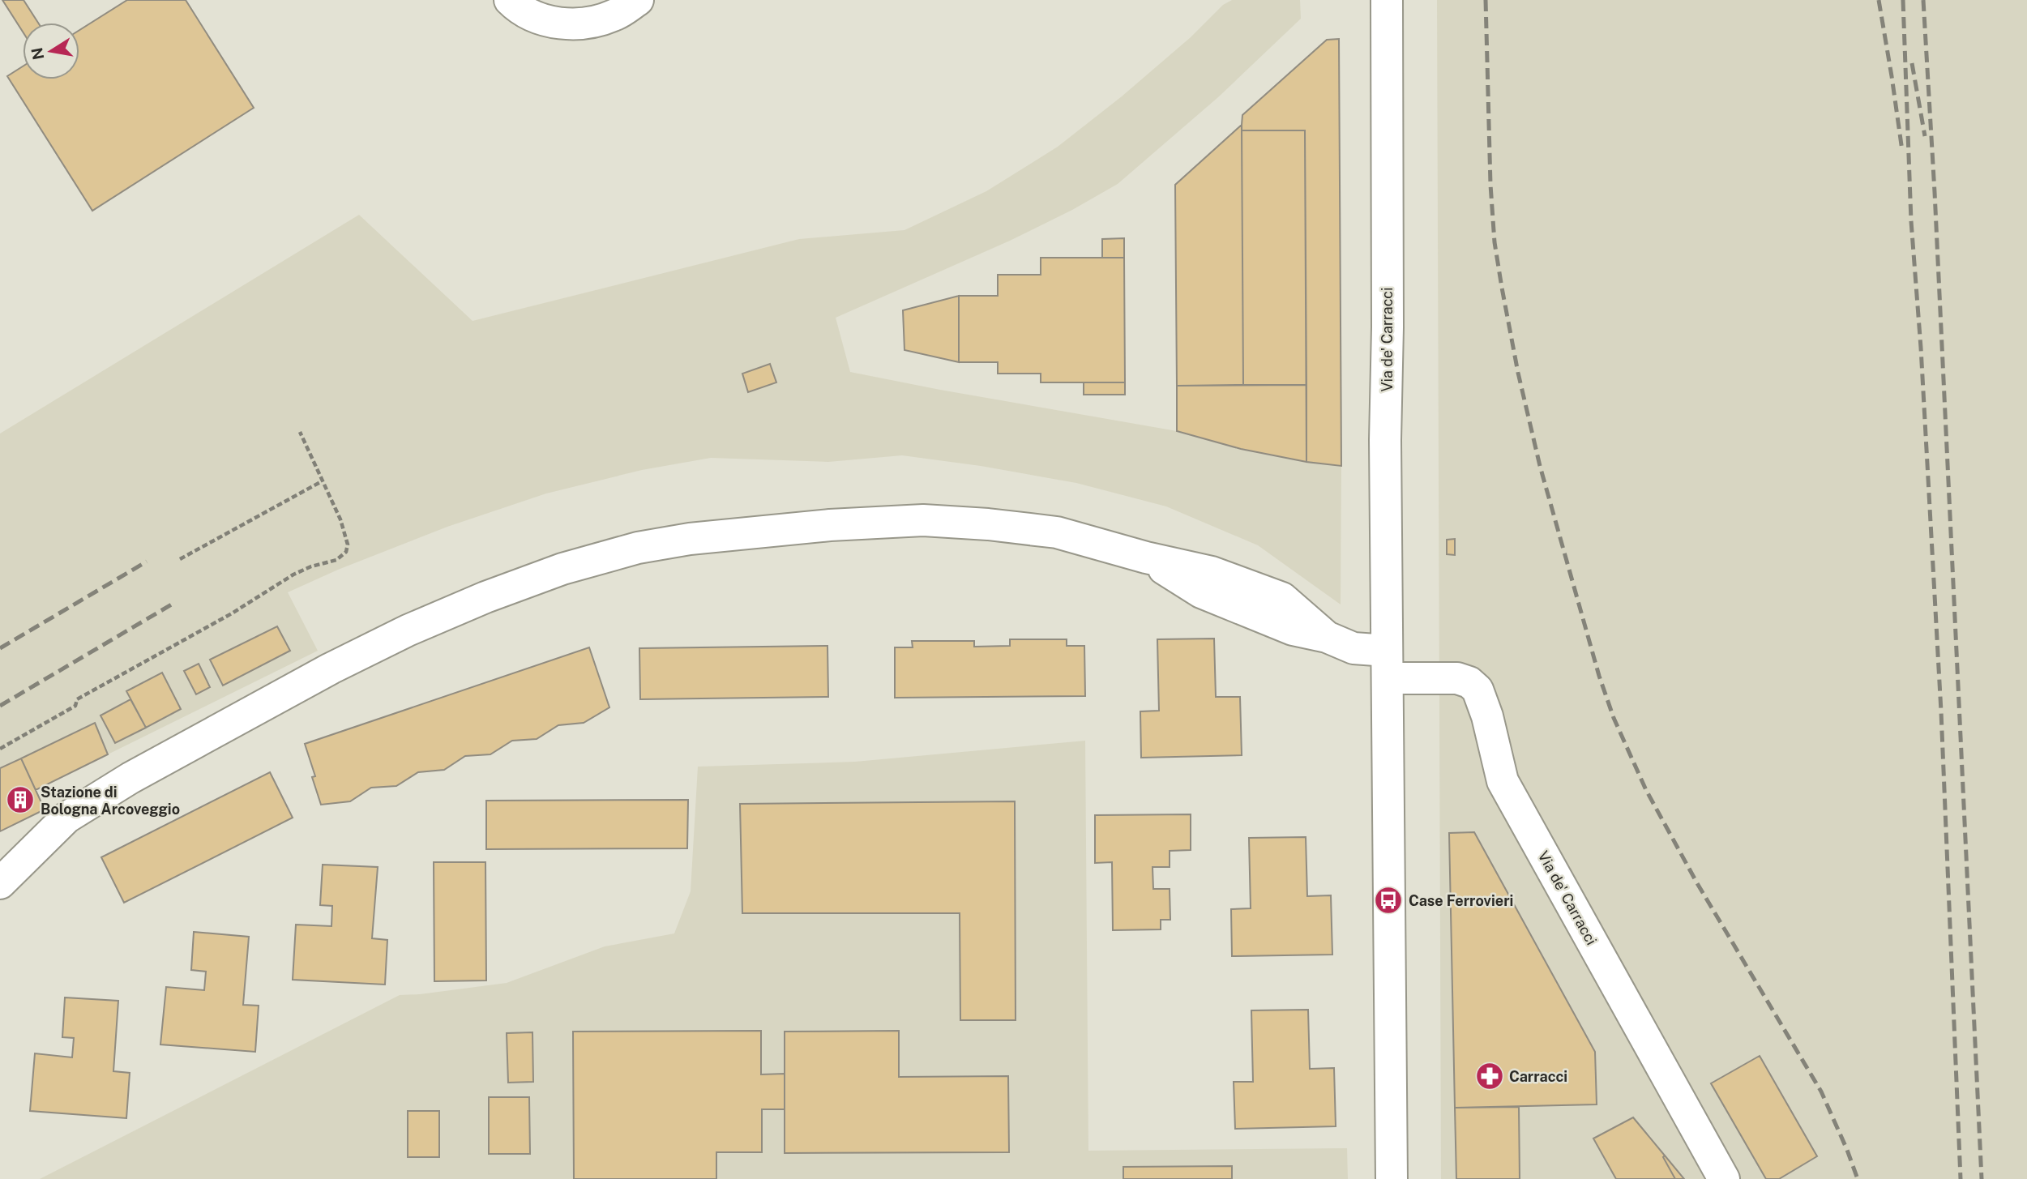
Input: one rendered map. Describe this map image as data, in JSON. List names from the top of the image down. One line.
{"streets":{"street":["Via de' Carracci"]},"places":{"building":["Stazione di Bologna Arcoveggio"],"bus stop":["Case Ferrovieri"],"pharmacy":["Carracci"]},"north":"left"}
